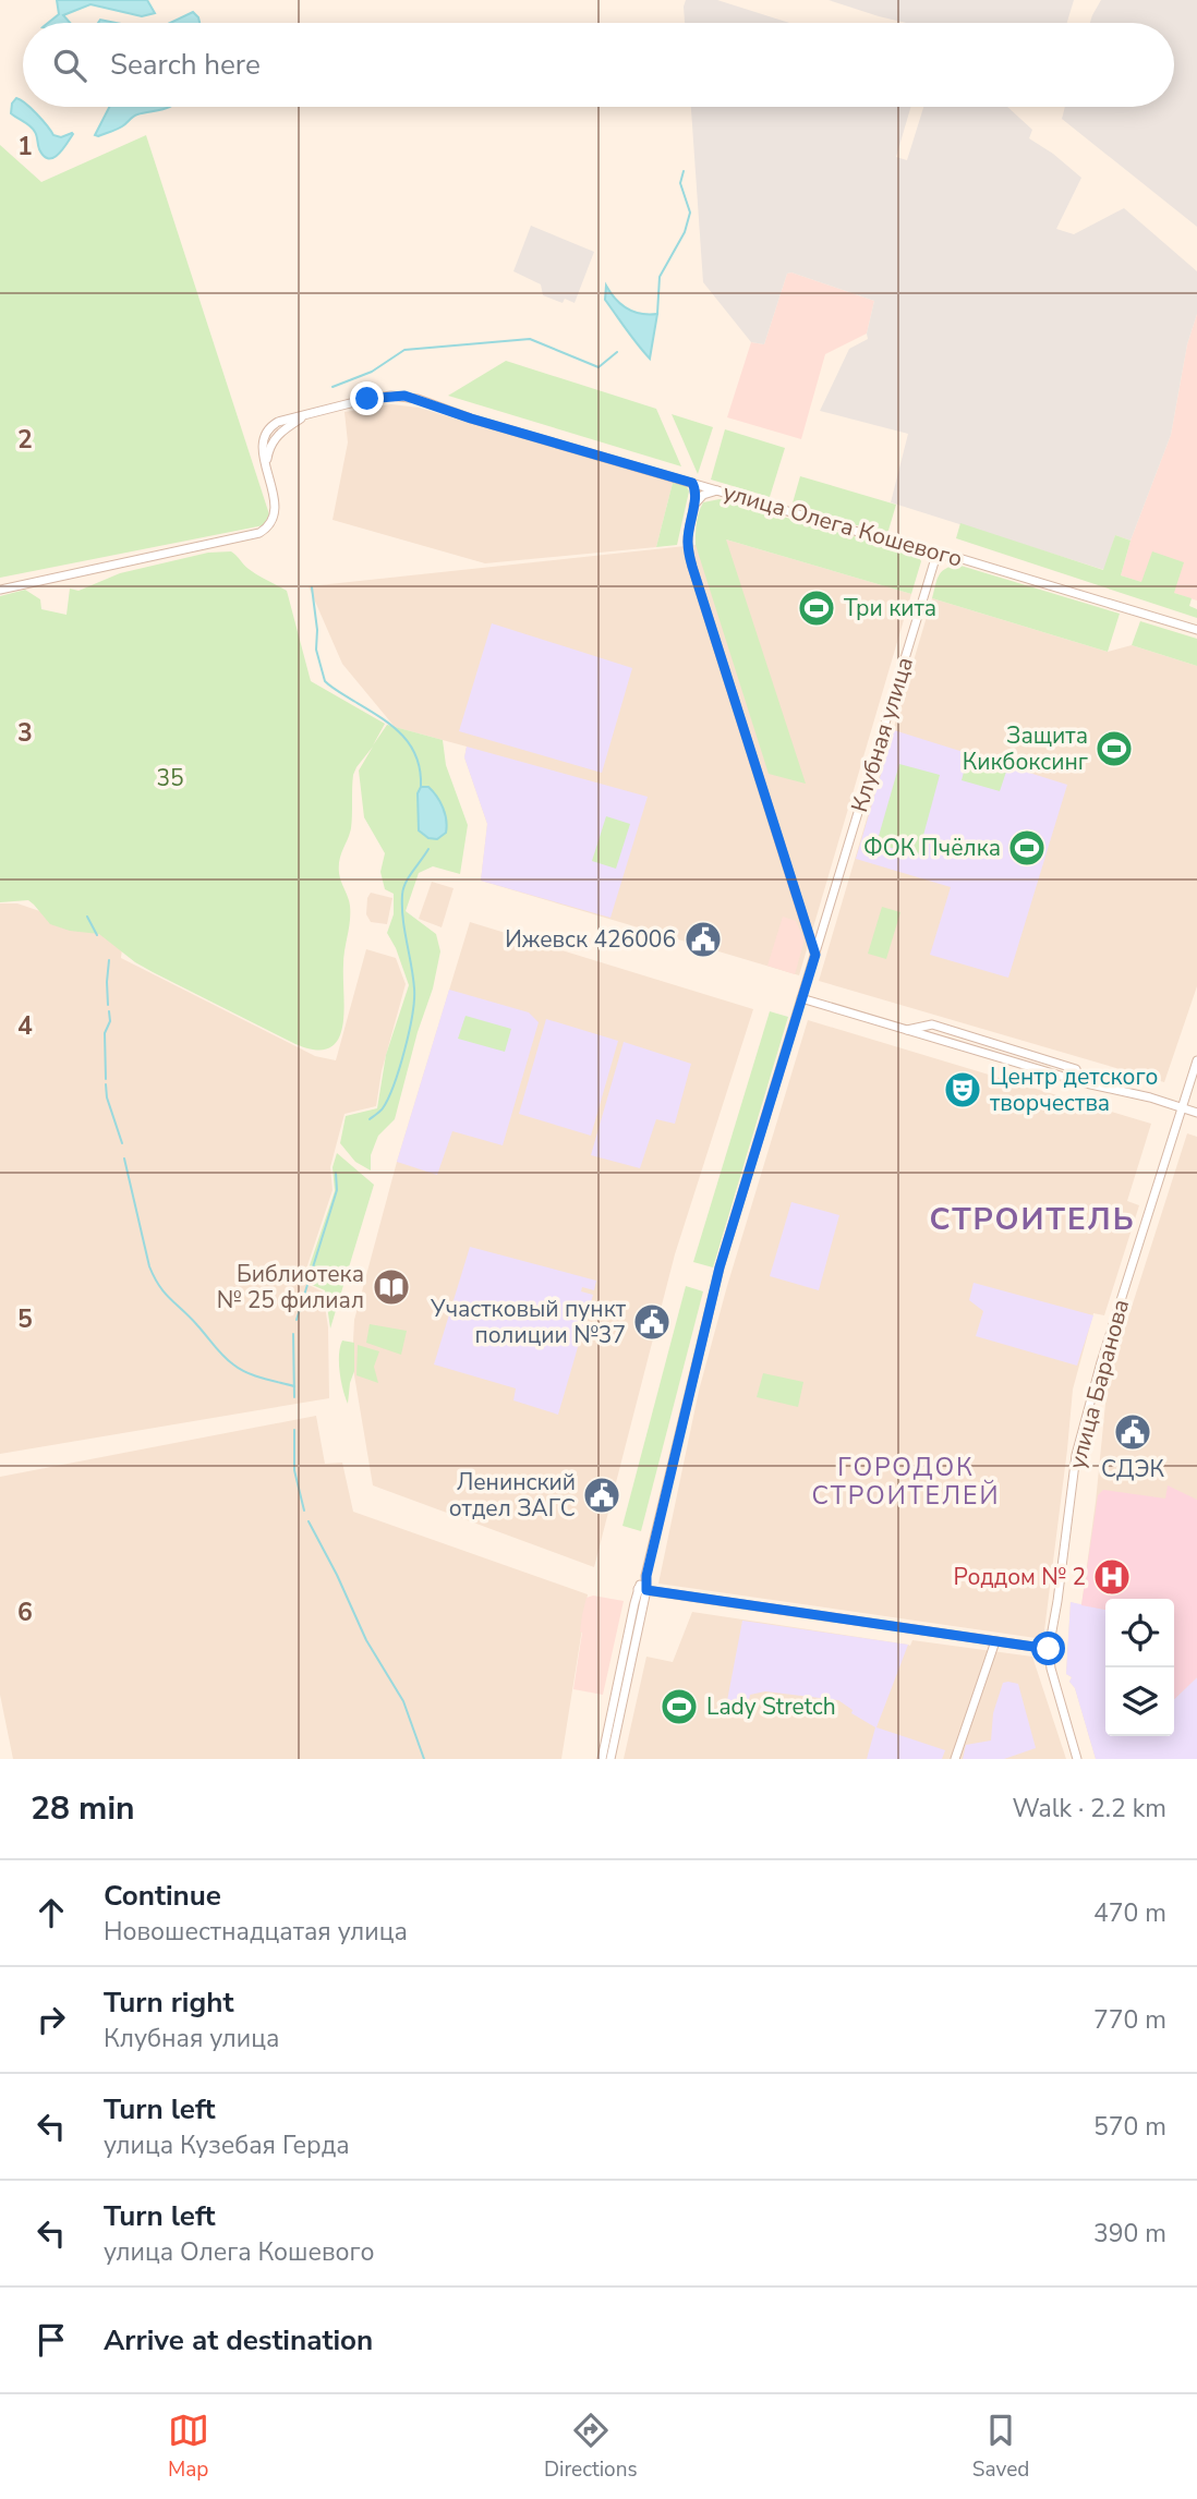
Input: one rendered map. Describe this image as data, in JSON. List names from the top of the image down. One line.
{"streets":{"main road":["улица Олега Кошевого","Клубная улица","улица Баранова"]},"crossings":[["улица Олега Кошевого","Клубная улица"]],"districts":["СТРОИТЕЛЬ","ГОРОДОК СТРОИТЕЛЕЙ"],"parks":["35"],"places":{"sports":["Три кита","Защита Кикбоксинг","ФОК Пчёлка","Lady Stretch"],"public building":["Ижевск 426006","Участковый пункт полиции №37","СДЭК","Ленинский отдел ЗАГС"],"theatre":["Центр детского творчества"],"library":["Библиотека № 25 филиал"],"hospital":["Роддом № 2"]},"page":{"search":"Search here","heading":["28 min","Walk · 2.2 km"],"list":[["Continue","Новошестнадцатая улица","470 m"],["Turn right","Клубная улица","770 m"],["Turn left","улица Кузебая Герда","570 m"],["Turn left","улица Олега Кошевого","390 m"],"Arrive at destination"],"nav":["Map","Directions","Saved"]},"grid":{"rows":["1","2","3","4","5","6"]}}
